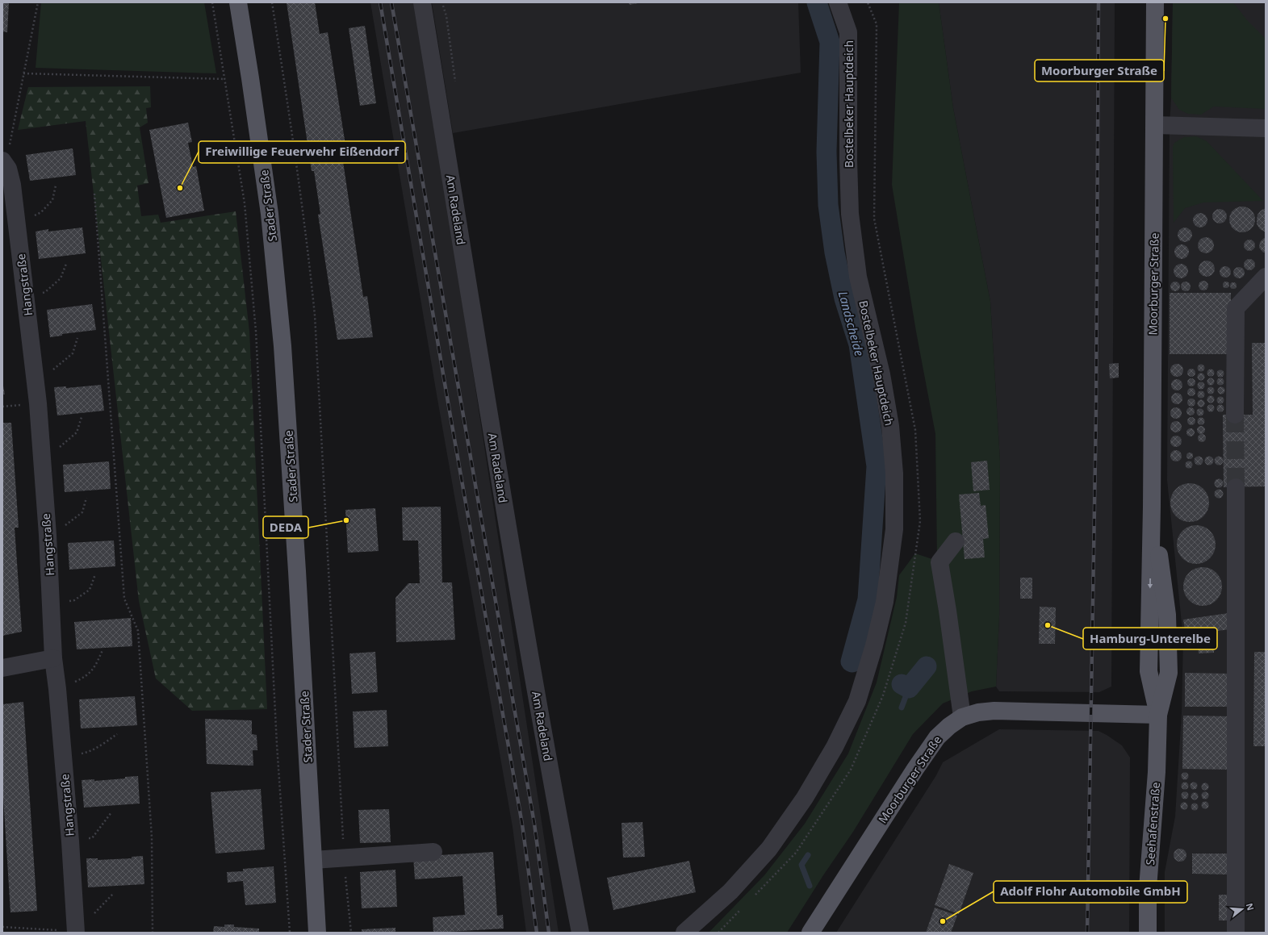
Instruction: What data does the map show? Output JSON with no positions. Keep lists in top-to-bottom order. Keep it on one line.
{"streets":{"main road":["Stader Straße","Moorburger Straße","Seehafenstraße"],"street":["Bostelbeker Hauptdeich","Am Radeland","Hangstraße"]},"crossings":[["Moorburger Straße","Seehafenstraße"]],"water":["Landscheide"],"places":["Moorburger Straße","Freiwillige Feuerwehr Eißendorf","DEDA","Hamburg-Unterelbe","Adolf Flohr Automobile GmbH"],"north":"right"}
